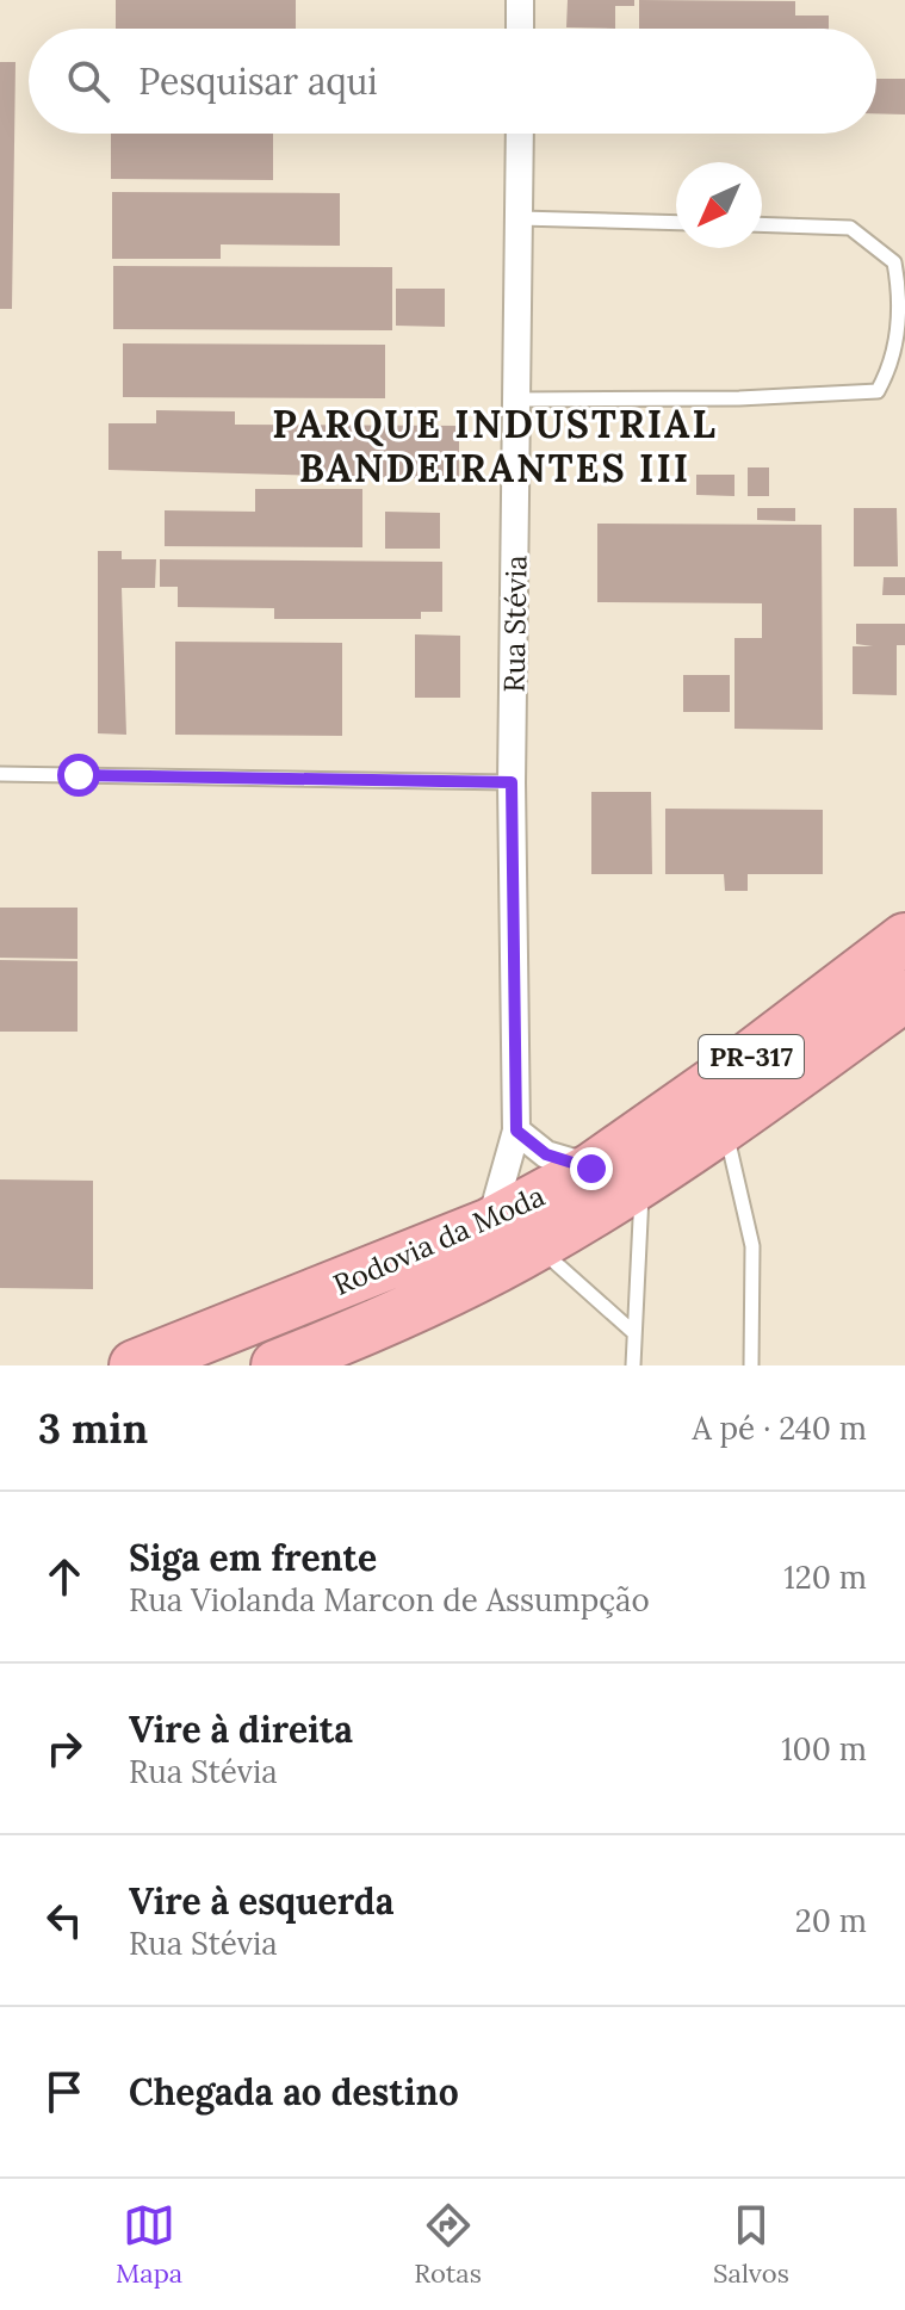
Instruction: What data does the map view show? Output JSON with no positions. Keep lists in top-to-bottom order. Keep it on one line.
{"streets":{"highway":["PR-317","Rodovia da Moda"],"street":["Rua Stévia"]},"crossings":[["Rua Stévia","Rodovia da Moda"]],"districts":["PARQUE INDUSTRIAL BANDEIRANTES III"],"north":"bottom left","page":{"search":"Pesquisar aqui","heading":["3 min","A pé · 240 m"],"list":[["Siga em frente","Rua Violanda Marcon de Assumpção","120 m"],["Vire à direita","Rua Stévia","100 m"],["Vire à esquerda","Rua Stévia","20 m"],"Chegada ao destino"],"nav":["Mapa","Rotas","Salvos"]}}
